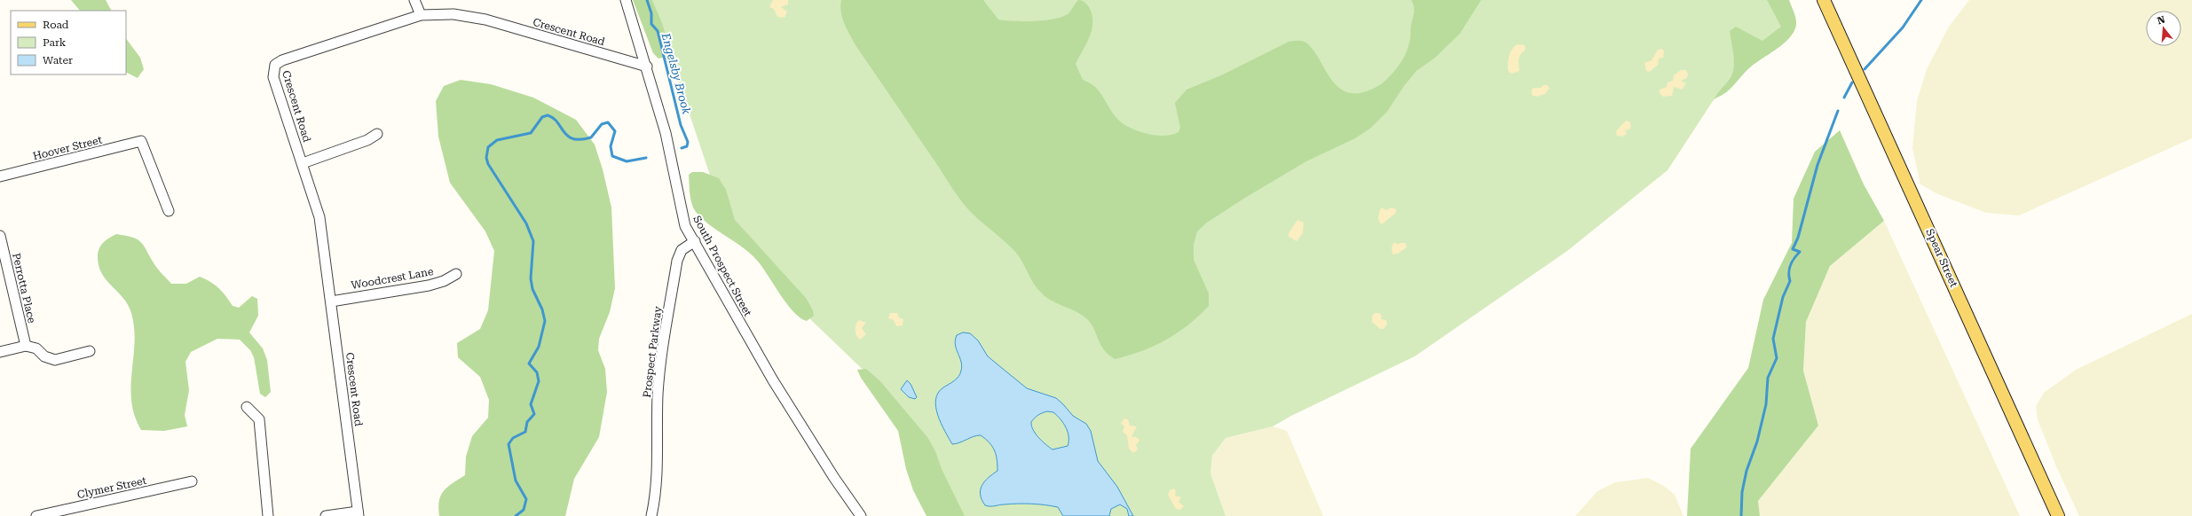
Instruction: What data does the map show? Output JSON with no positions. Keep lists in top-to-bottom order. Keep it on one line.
{"streets":{"main road":["Spear Street"],"street":["Crescent Road","Hoover Street","South Prospect Street","Woodcrest Lane","Perrotta Place","Prospect Parkway","Clymer Street"]},"crossings":[["Crescent Road","South Prospect Street"],["Crescent Road","Woodcrest Lane"],["South Prospect Street","Prospect Parkway"]],"water":["Engelsby Brook"],"legend":["Road","Park","Water"],"north":"top"}
